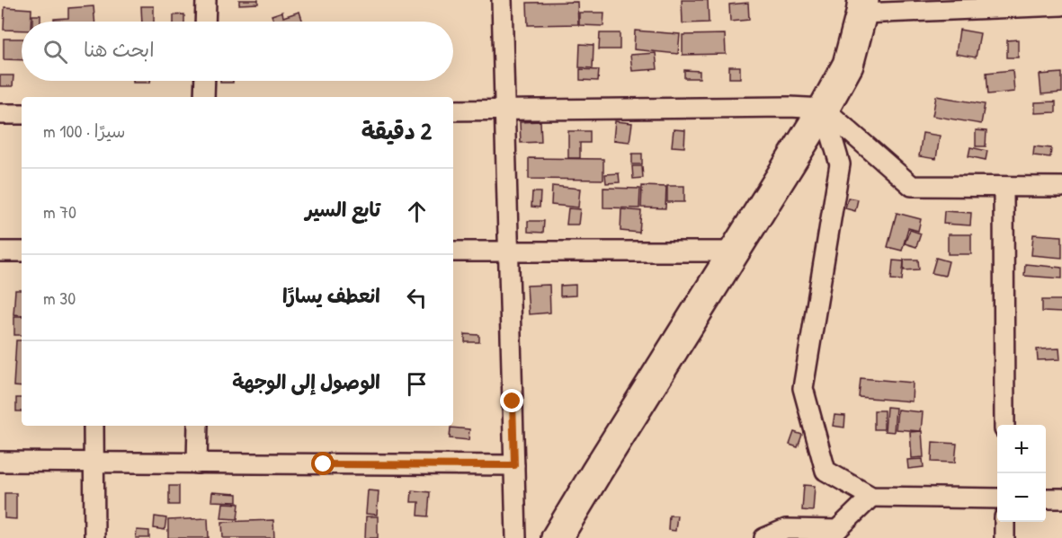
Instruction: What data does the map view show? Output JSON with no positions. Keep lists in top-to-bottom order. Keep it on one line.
{"page":{"search":"ابحث هنا","heading":["2 دقيقة","سيرًا · 100 m"],"list":[["تابع السير","70 m"],["انعطف يسارًا","30 m"],"الوصول إلى الوجهة"],"map_buttons":["+","−"]}}
